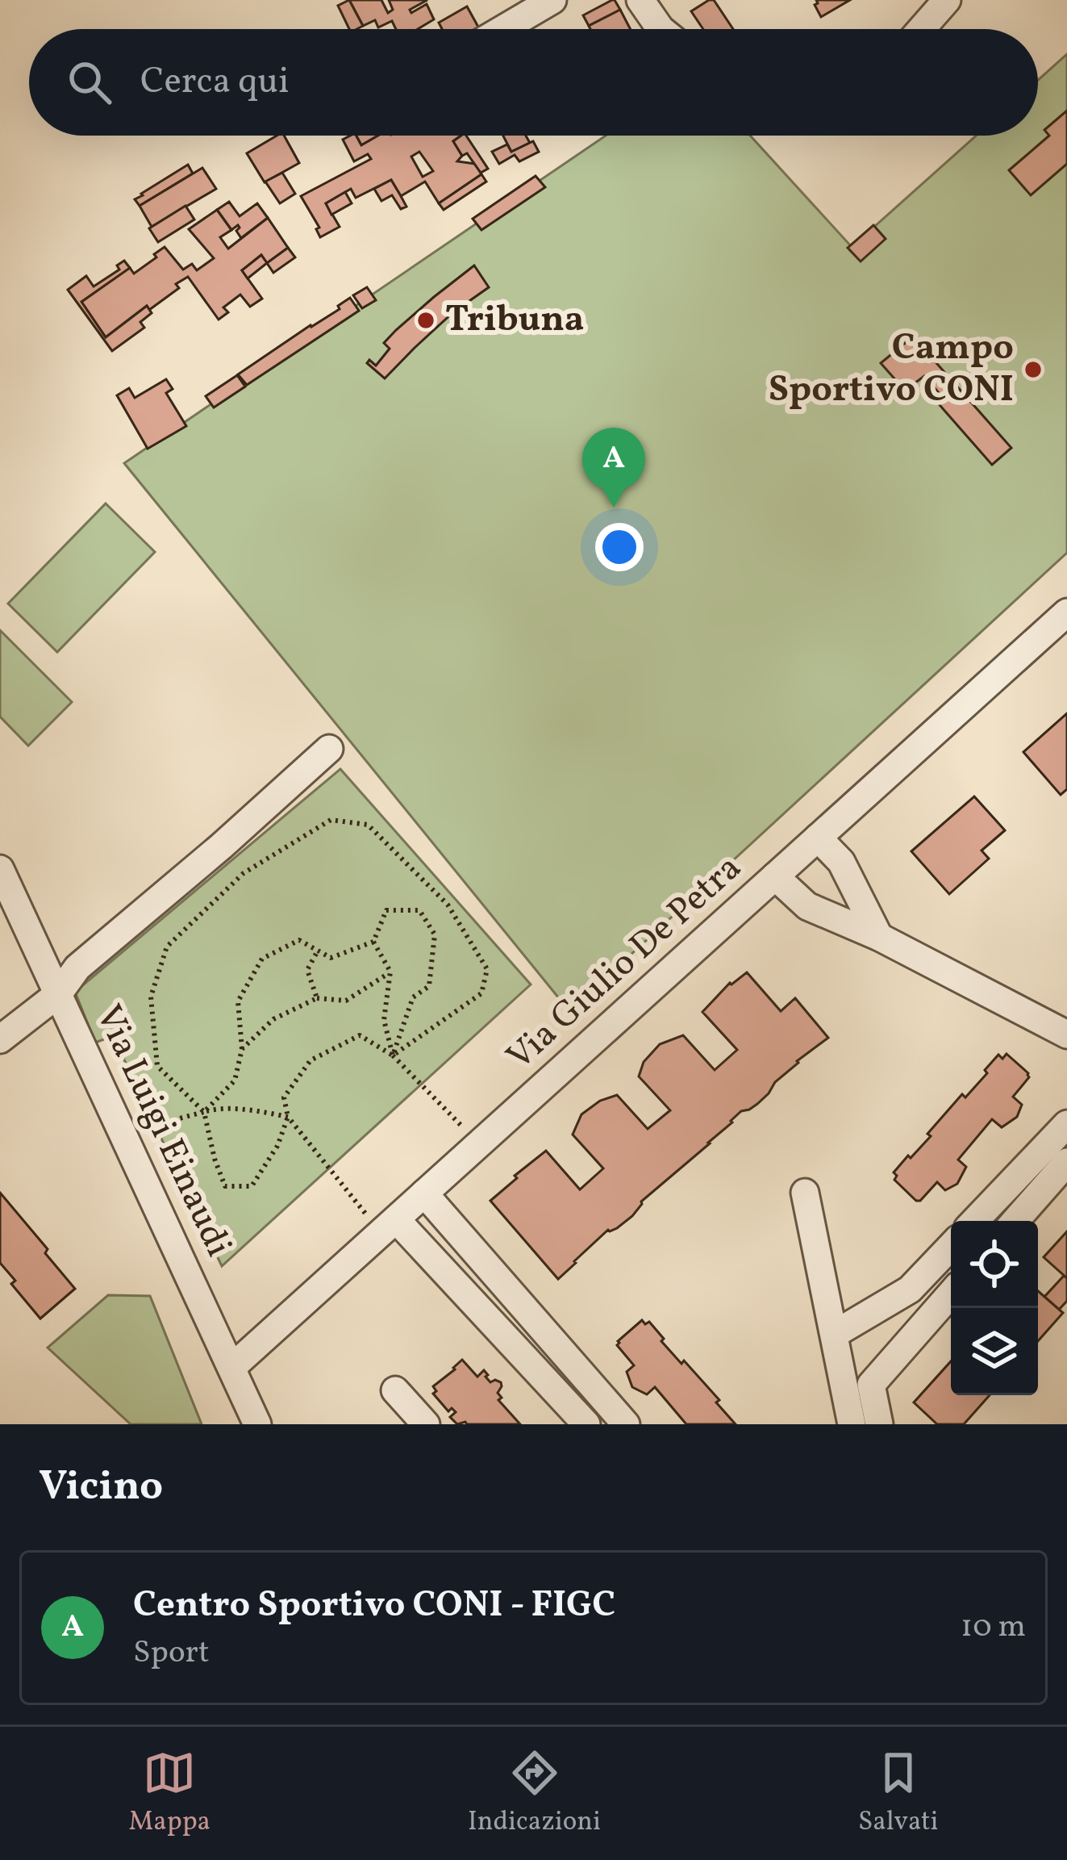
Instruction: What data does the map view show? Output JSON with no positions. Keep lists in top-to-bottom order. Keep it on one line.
{"streets":{"street":["Via Giulio De Petra","Via Luigi Einaudi"]},"crossings":[["Via Giulio De Petra","Via Luigi Einaudi"]],"places":["Tribuna","Campo Sportivo CONI"],"page":{"search":"Cerca qui","pins":"A","heading":"Vicino","list":[{"mark":"A","name":"Centro Sportivo CONI - FIGC","note":"Sport","value":"10 m"}],"nav":["Mappa","Indicazioni","Salvati"]}}
